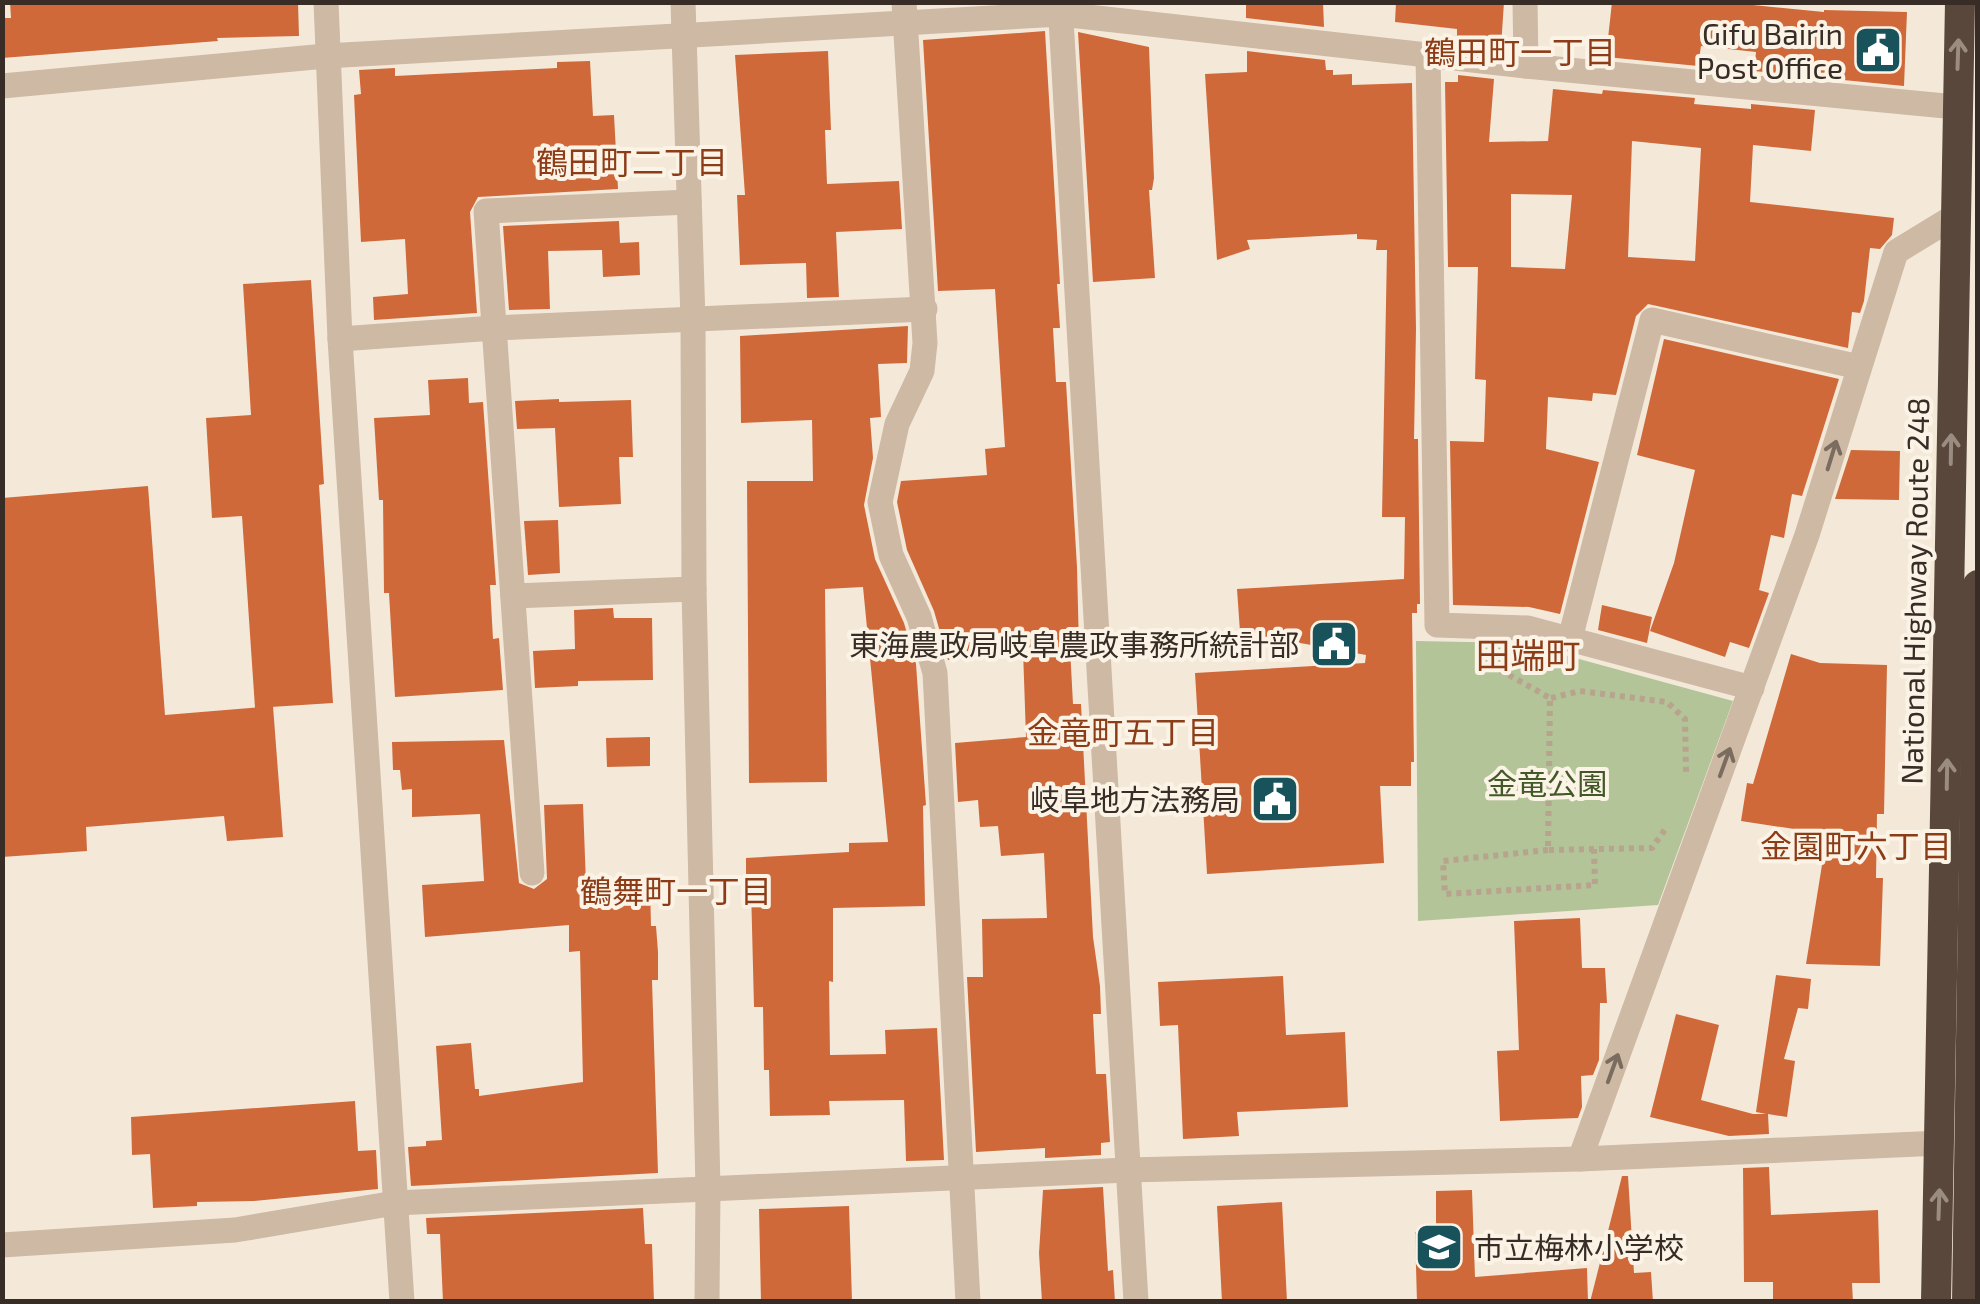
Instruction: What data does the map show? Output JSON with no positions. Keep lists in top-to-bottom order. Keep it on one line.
{"streets":{"highway":["National Highway Route 248"]},"districts":["鶴田町一丁目","鶴田町二丁目","田端町","金竜町五丁目","金園町六丁目","鶴舞町一丁目"],"parks":["金竜公園"],"places":{"public building":["Gifu Bairin Post Office","東海農政局岐阜農政事務所統計部","岐阜地方法務局"],"school or university":["市立梅林小学校"]}}
